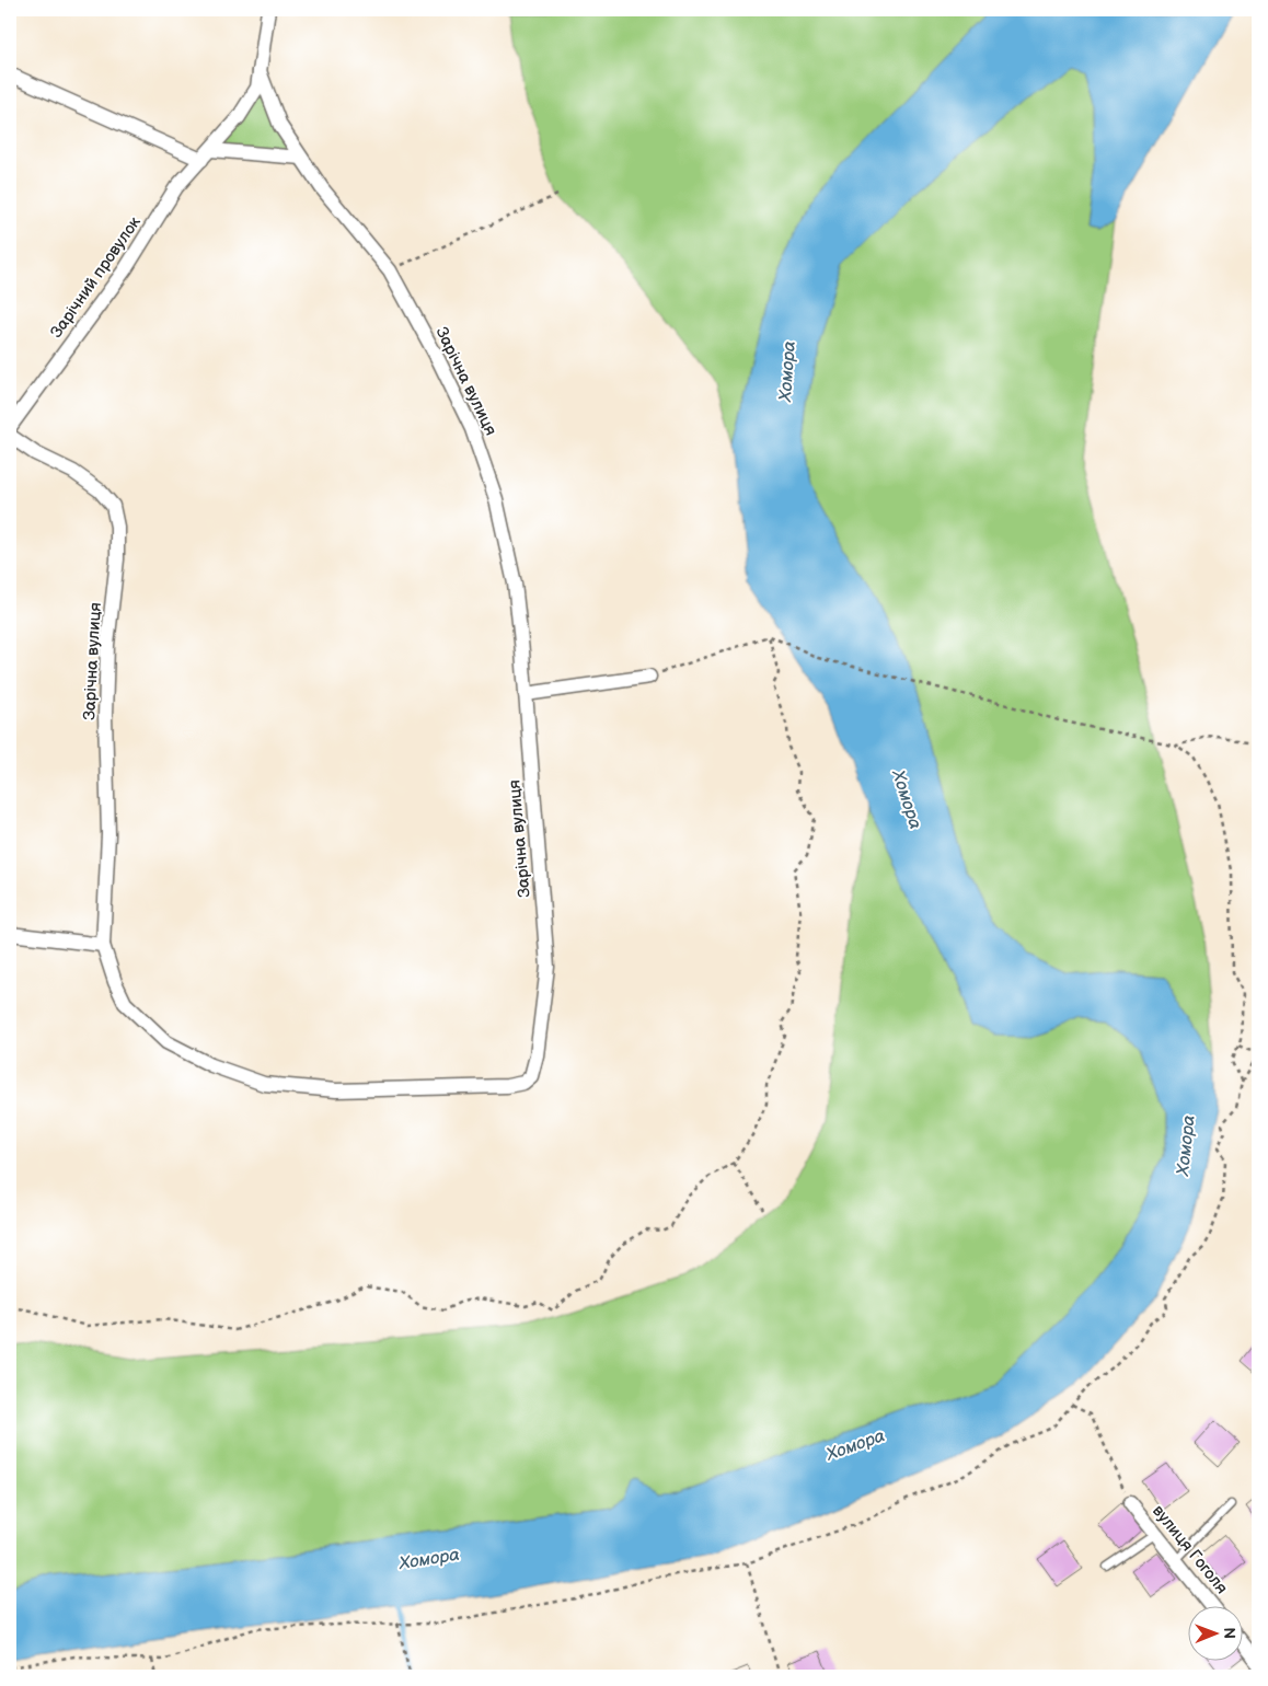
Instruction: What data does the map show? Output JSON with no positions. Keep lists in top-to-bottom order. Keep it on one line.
{"streets":{"street":["Зарічний провулок","Зарічна вулиця","вулиця Гоголя"]},"crossings":[["Зарічний провулок","Зарічна вулиця"]],"water":["Хомора"],"north":"right"}
